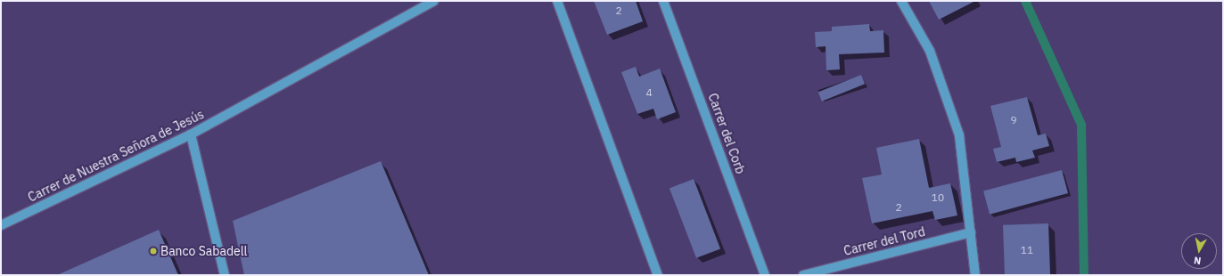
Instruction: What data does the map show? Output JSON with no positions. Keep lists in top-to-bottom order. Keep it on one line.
{"streets":{"street":["Carrer del Corb","Carrer de Nuestra Señora de Jesús","Carrer del Tord"]},"places":["Banco Sabadell"],"house_numbers":["2","4","9","10","2","11"],"north":"bottom"}
